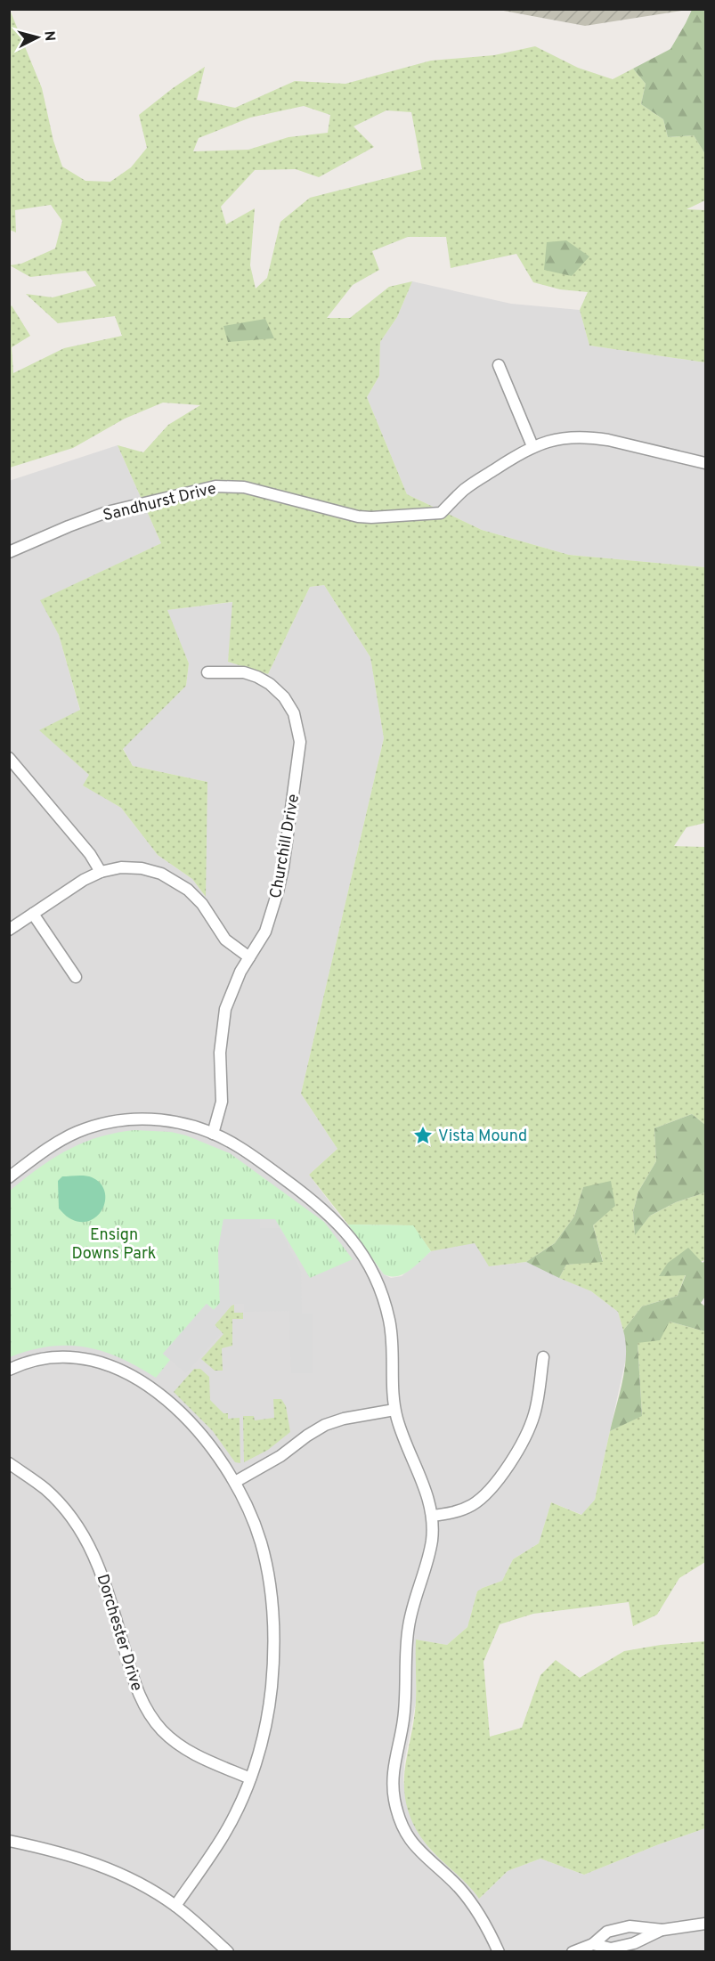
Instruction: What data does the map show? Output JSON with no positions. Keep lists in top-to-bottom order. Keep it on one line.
{"streets":{"street":["Sandhurst Drive","Churchill Drive","Dorchester Drive"]},"parks":["Ensign Downs Park"],"places":{"place":["Vista Mound"]},"north":"right"}
